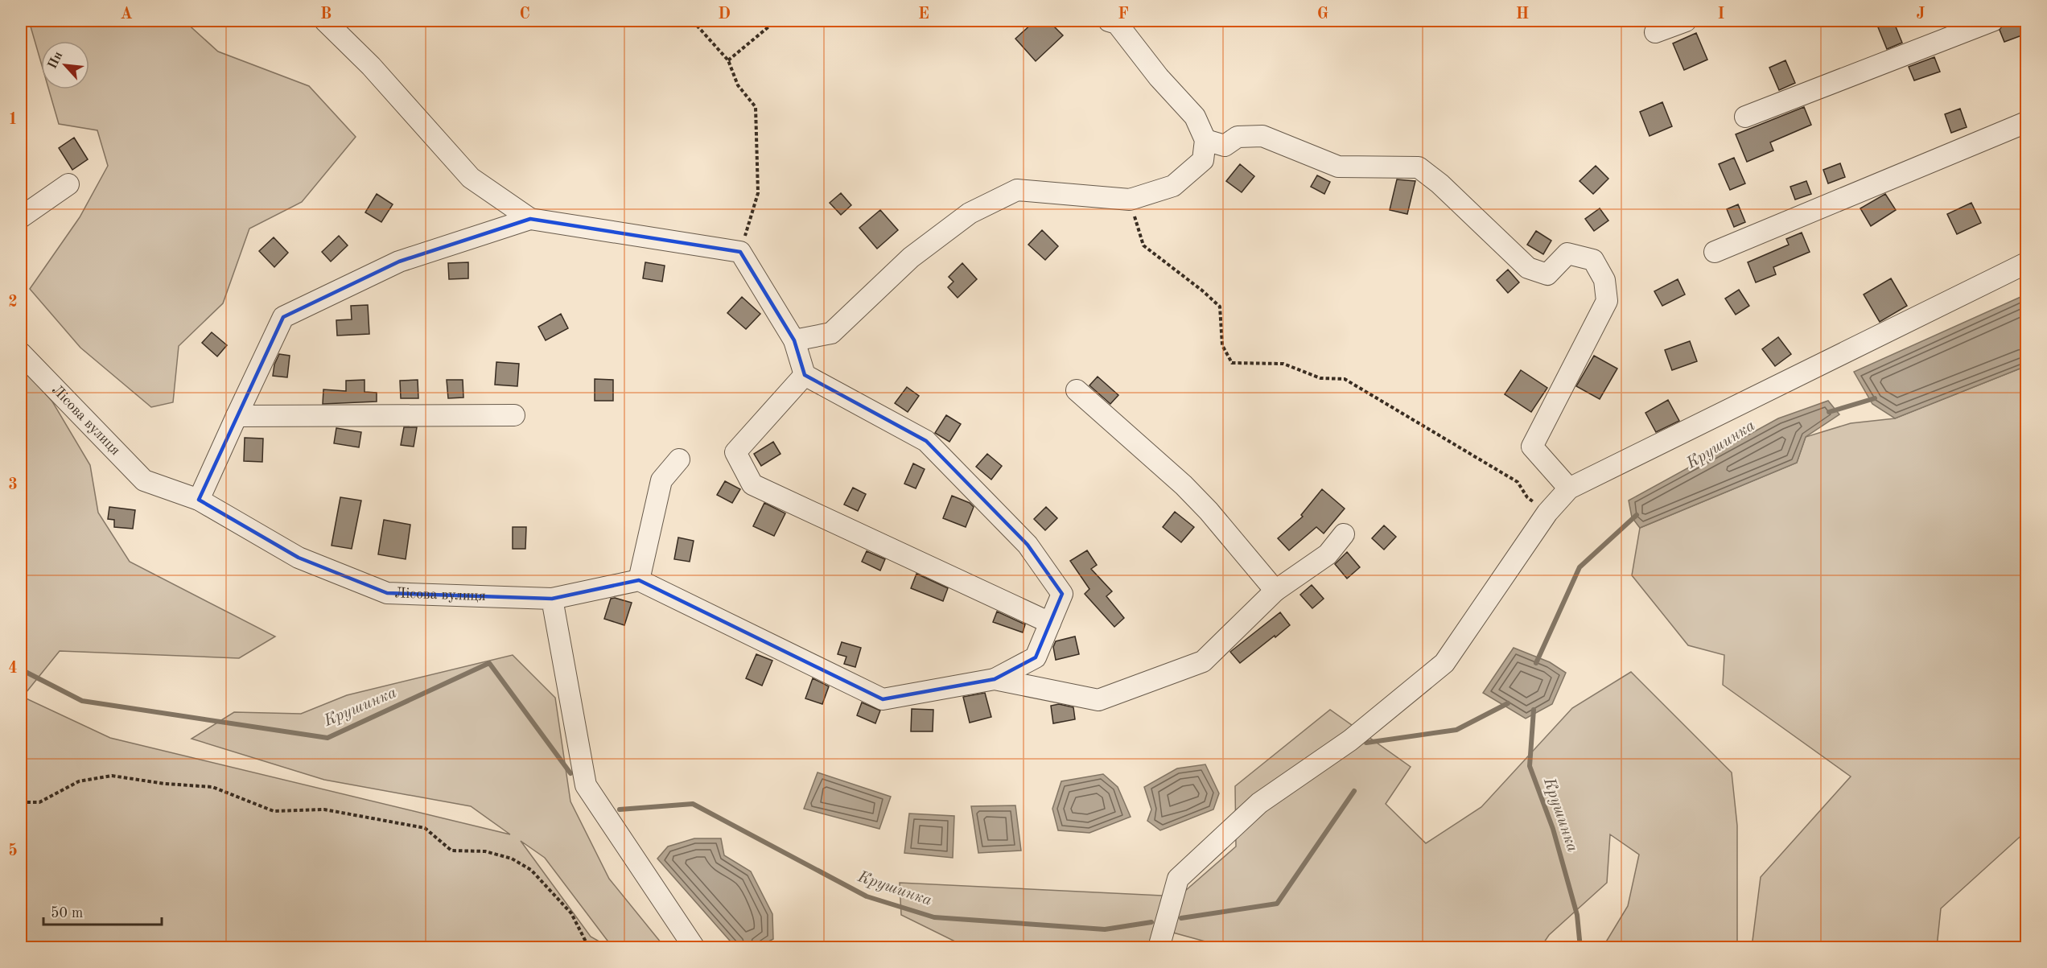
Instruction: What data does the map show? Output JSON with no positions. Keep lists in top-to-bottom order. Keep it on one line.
{"streets":{"street":["Лісова вулиця"]},"water":["Крушинка"],"scale_bar":"50 m","north":"top left","grid":{"columns":["A","B","C","D","E","F","G","H","I","J"],"rows":["1","2","3","4","5"]}}
